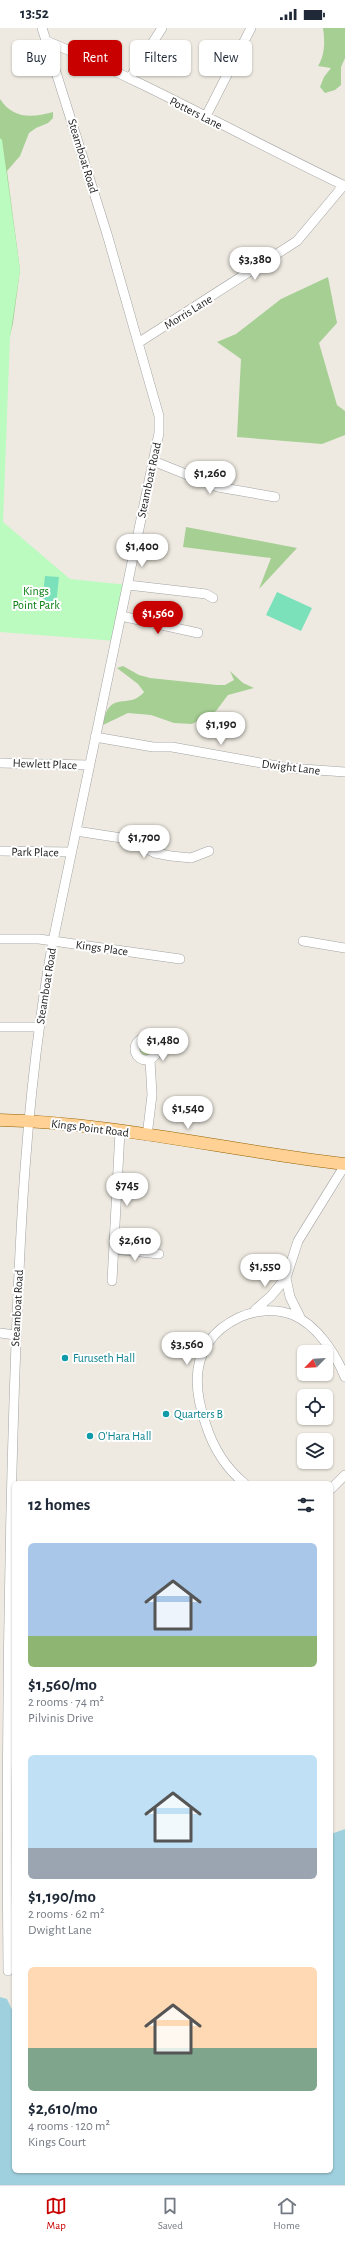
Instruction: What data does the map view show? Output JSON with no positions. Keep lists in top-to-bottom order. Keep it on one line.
{"streets":{"main road":["Kings Point Road"],"street":["Potters Lane","Steamboat Road","Morris Lane","Hewlett Place","Dwight Lane","Park Place","Kings Place"]},"crossings":[["Potters Lane","Morris Lane"],["Steamboat Road","Morris Lane"],["Steamboat Road","Hewlett Place"],["Steamboat Road","Dwight Lane"],["Steamboat Road","Park Place"],["Steamboat Road","Kings Place"],["Steamboat Road","Kings Point Road"]],"parks":["Kings Point Park"],"places":["Furuseth Hall","Quarters B","O'Hara Hall"],"north":"bottom left","page":{"status":"13:52","chip":["Buy","Rent","Filters","New"],"price":["$3,380","$1,260","$1,400","$1,560","$1,190","$1,700","$1,480","$1,540","$745","$2,610","$1,550","$3,560"],"heading":"12 homes","list":[{"name":"$1,560/mo","note":"2 rooms · 74 m² · Pilvinis Drive"},{"name":"$1,190/mo","note":"2 rooms · 62 m² · Dwight Lane"},{"name":"$2,610/mo","note":"4 rooms · 120 m² · Kings Court"}],"tabs":["Map","Saved","Home"]}}
